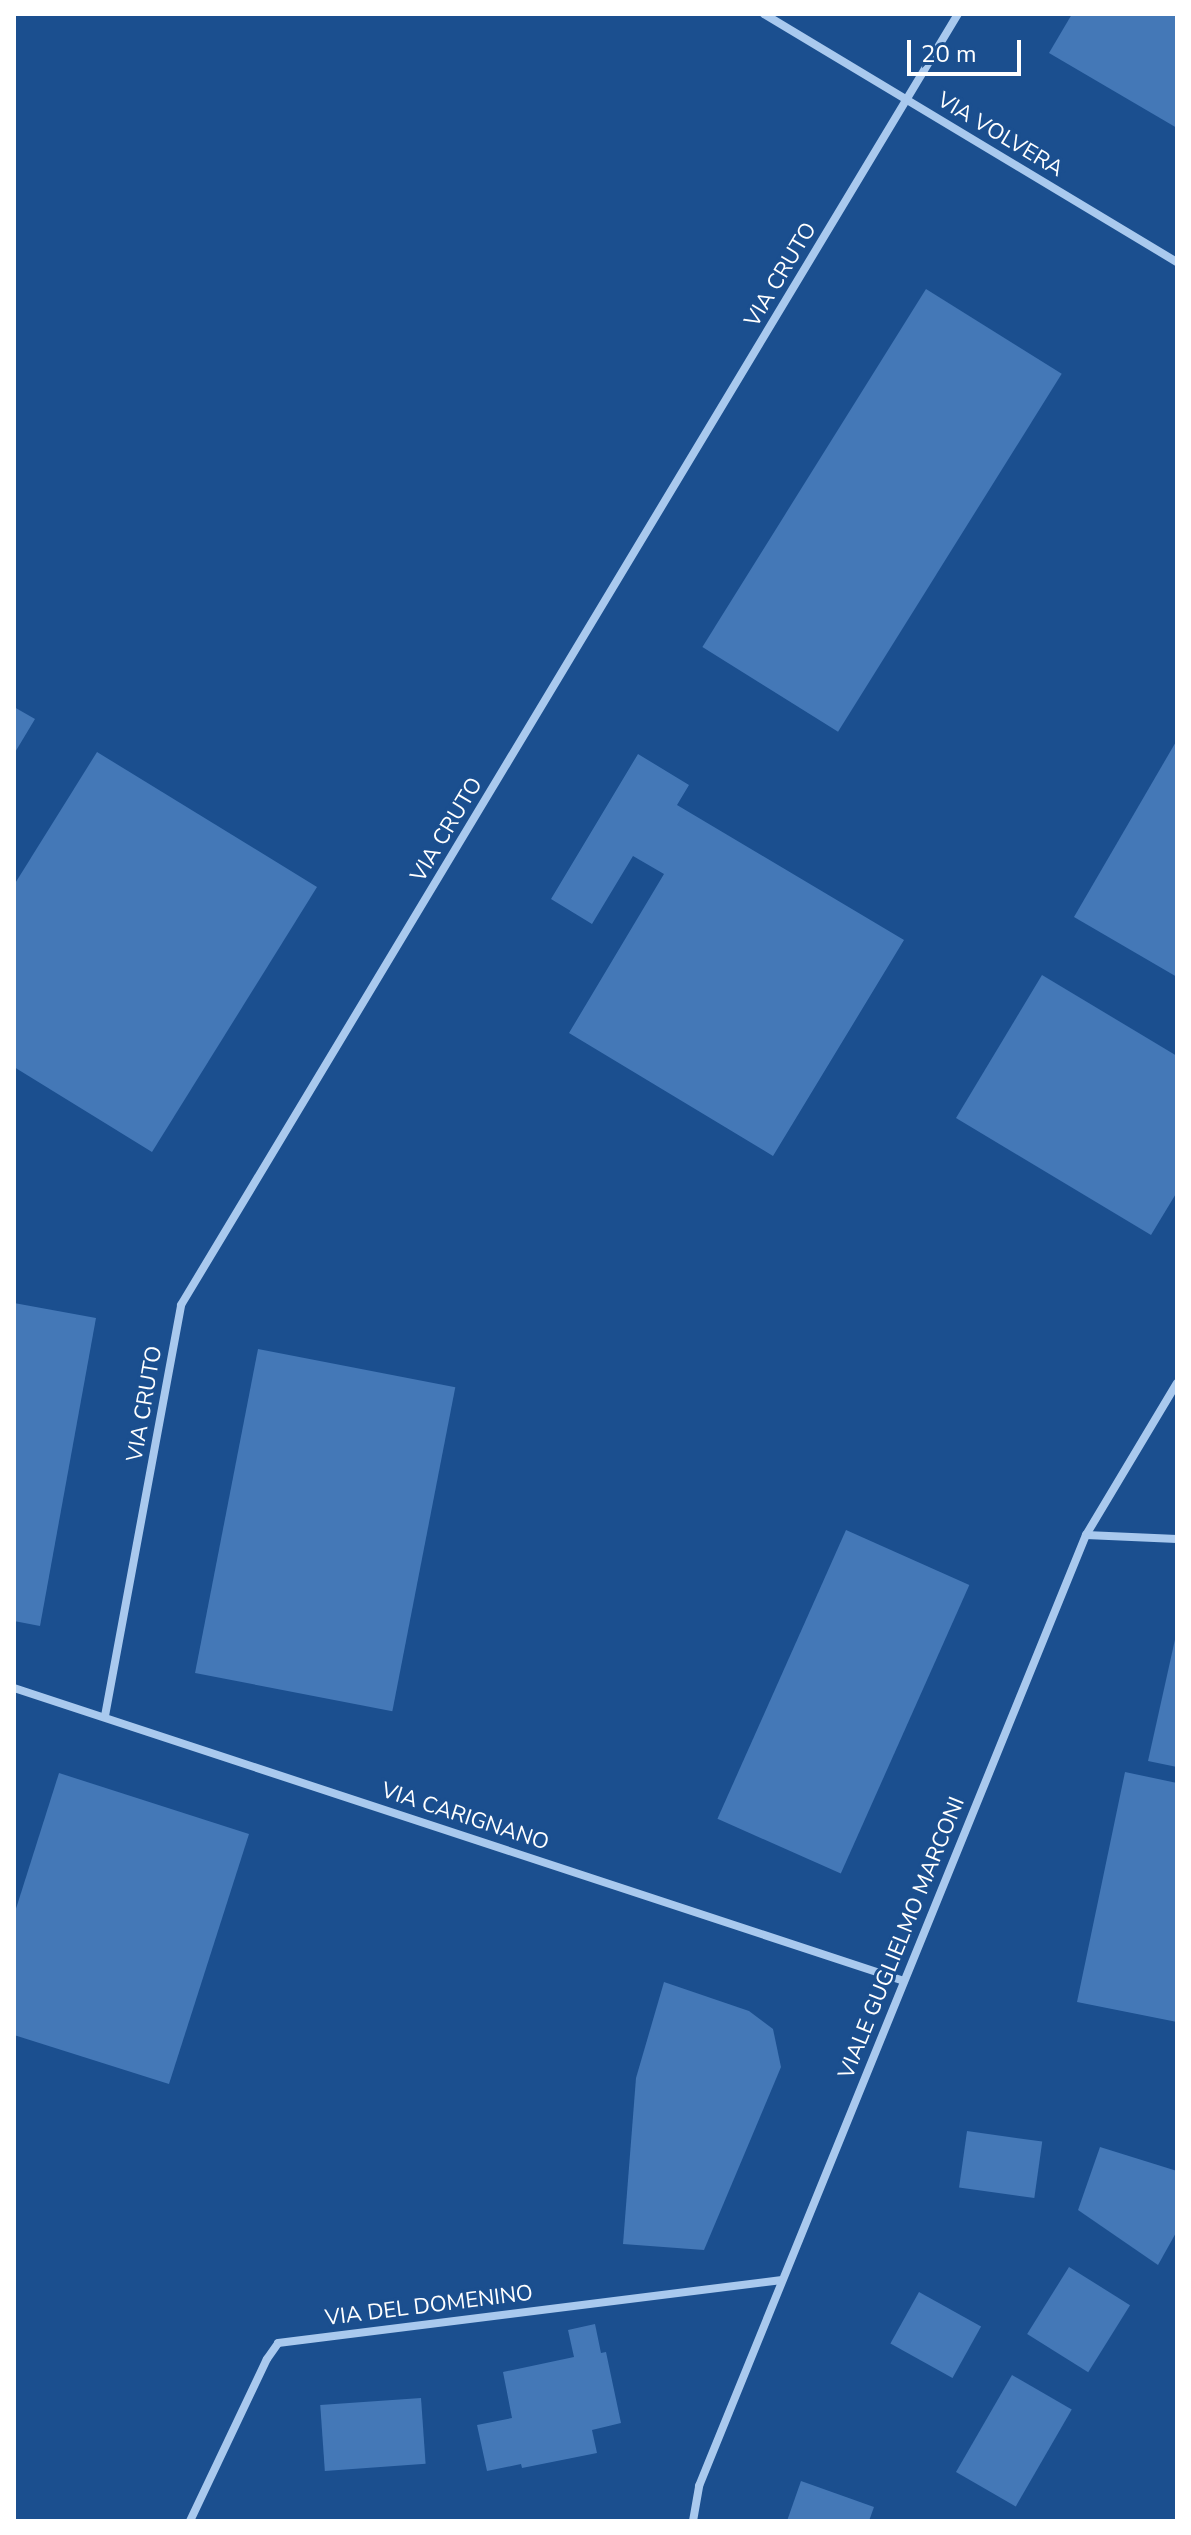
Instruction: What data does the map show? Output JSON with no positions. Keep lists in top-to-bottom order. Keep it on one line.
{"streets":{"street":["VIA VOLVERA","VIA CRUTO","VIA CARIGNANO","VIALE GUGLIELMO MARCONI","VIA DEL DOMENINO"]},"crossings":[["VIA VOLVERA","VIA CRUTO"],["VIA CRUTO","VIA CARIGNANO"],["VIA CARIGNANO","VIALE GUGLIELMO MARCONI"],["VIALE GUGLIELMO MARCONI","VIA DEL DOMENINO"]],"scale_bar":"20 m"}
